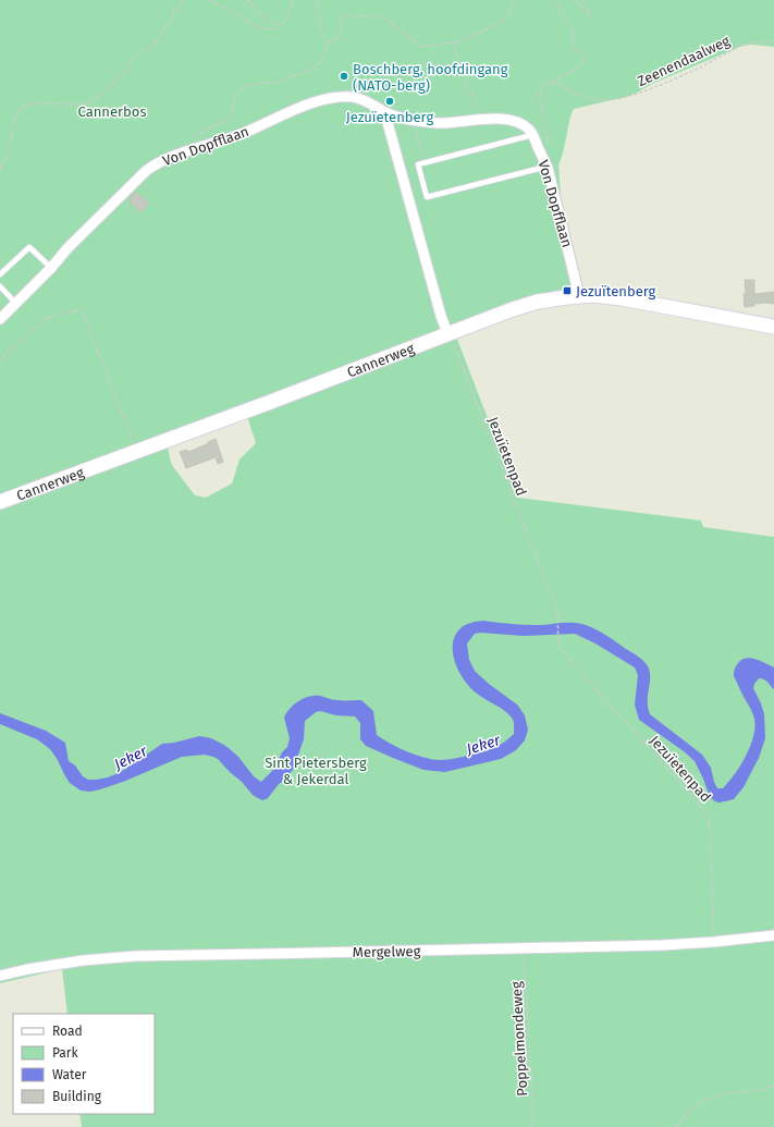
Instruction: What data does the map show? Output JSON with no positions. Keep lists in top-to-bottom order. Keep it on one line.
{"streets":{"main road":["Cannerweg"],"street":["Von Dopfflaan","Mergelweg"],"path":["Zeenendaalweg","Jezuïetenpad","Poppelmondeweg"]},"crossings":[["Von Dopfflaan","Cannerweg"],["Cannerweg","Jezuïetenpad"],["Jezuïetenpad","Mergelweg"],["Mergelweg","Poppelmondeweg"]],"water":["Jeker"],"parks":["Cannerbos","Sint Pietersberg & Jekerdal"],"places":{"other":["Boschberg, hoofdingang (NATO-berg)","Jezuïetenberg"],"transit":["Jezuïtenberg"]},"legend":["Road","Park","Water","Building"]}
